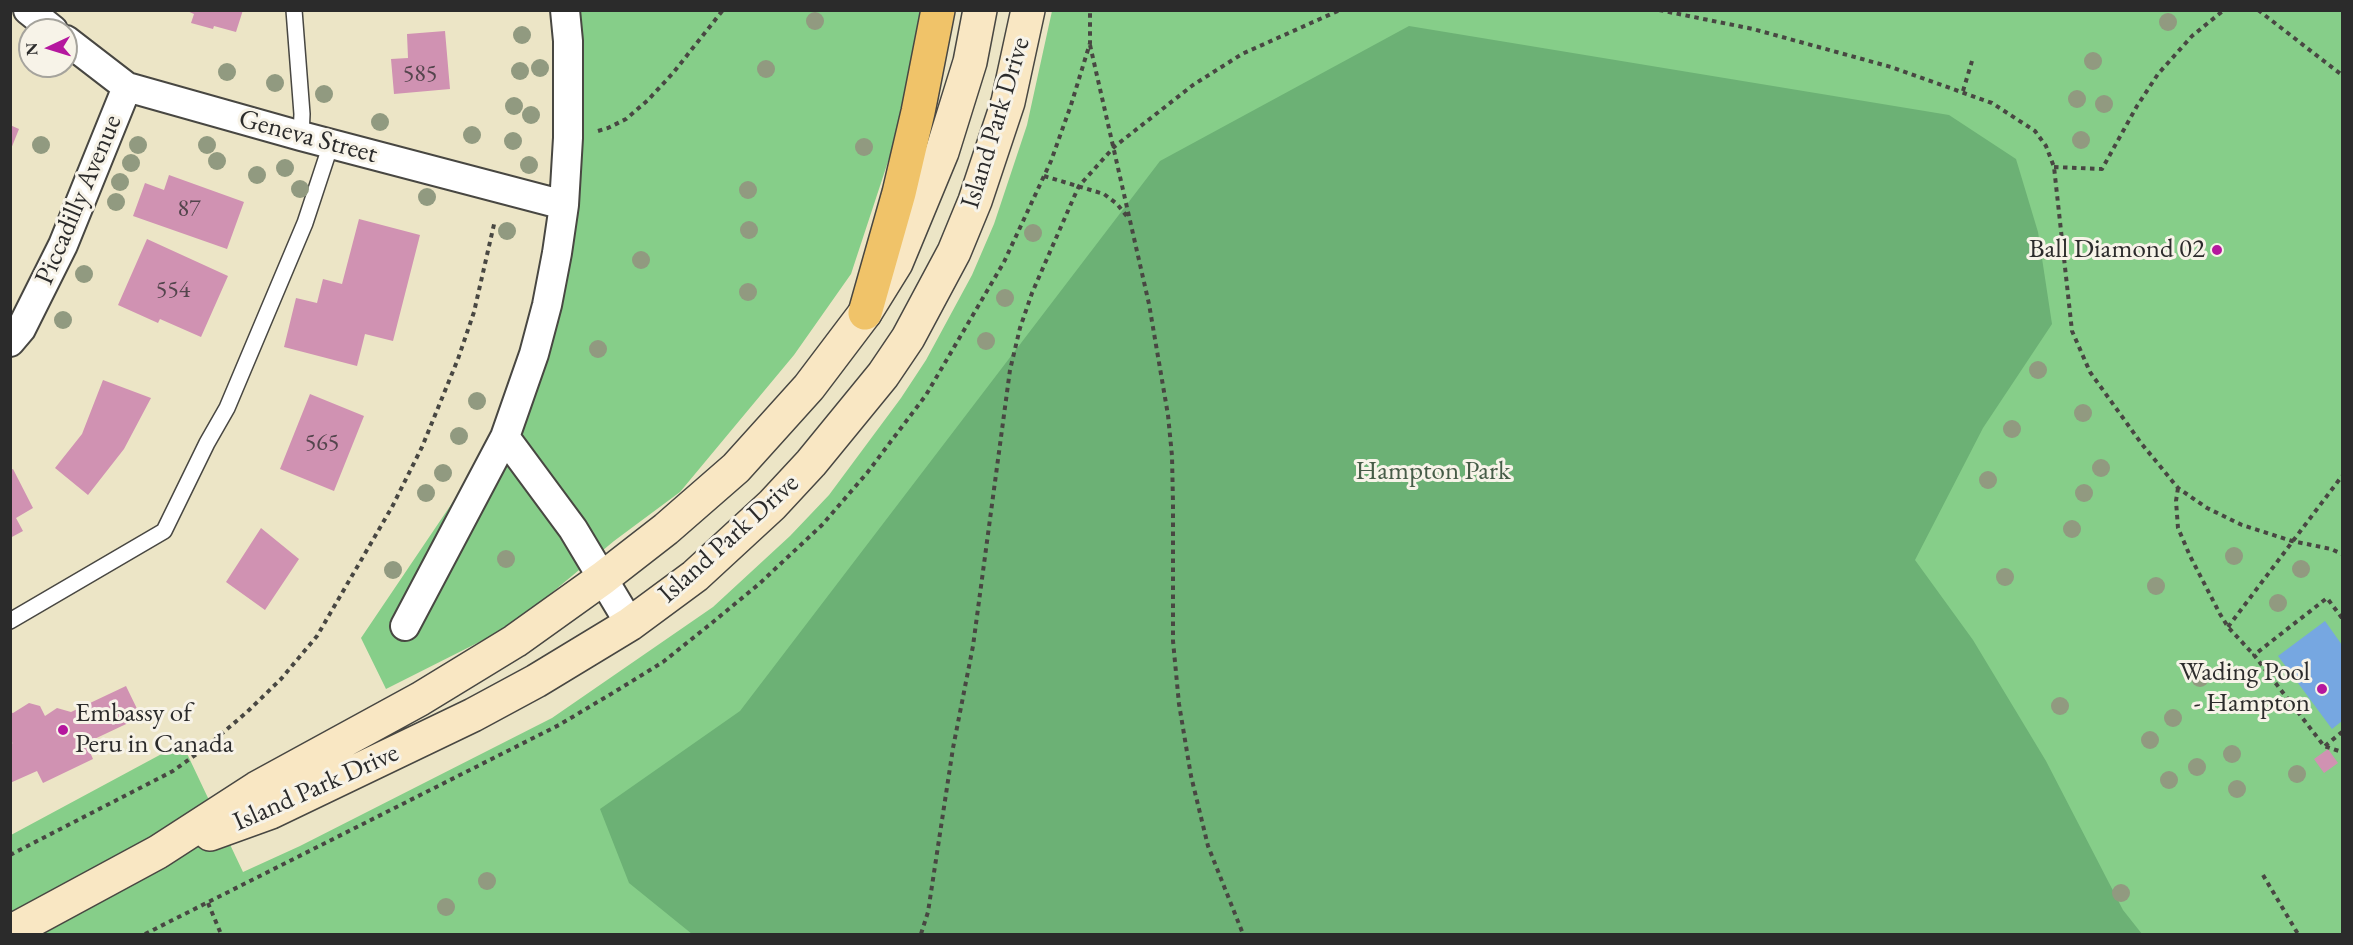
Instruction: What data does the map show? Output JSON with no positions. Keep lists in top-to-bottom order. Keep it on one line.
{"streets":{"main road":["Island Park Drive"],"street":["Geneva Street","Piccadilly Avenue"]},"crossings":[["Geneva Street","Piccadilly Avenue"]],"parks":["Hampton Park"],"places":["Ball Diamond 02","Wading Pool - Hampton","Embassy of Peru in Canada"],"house_numbers":["585","87","554","565"],"north":"left"}
